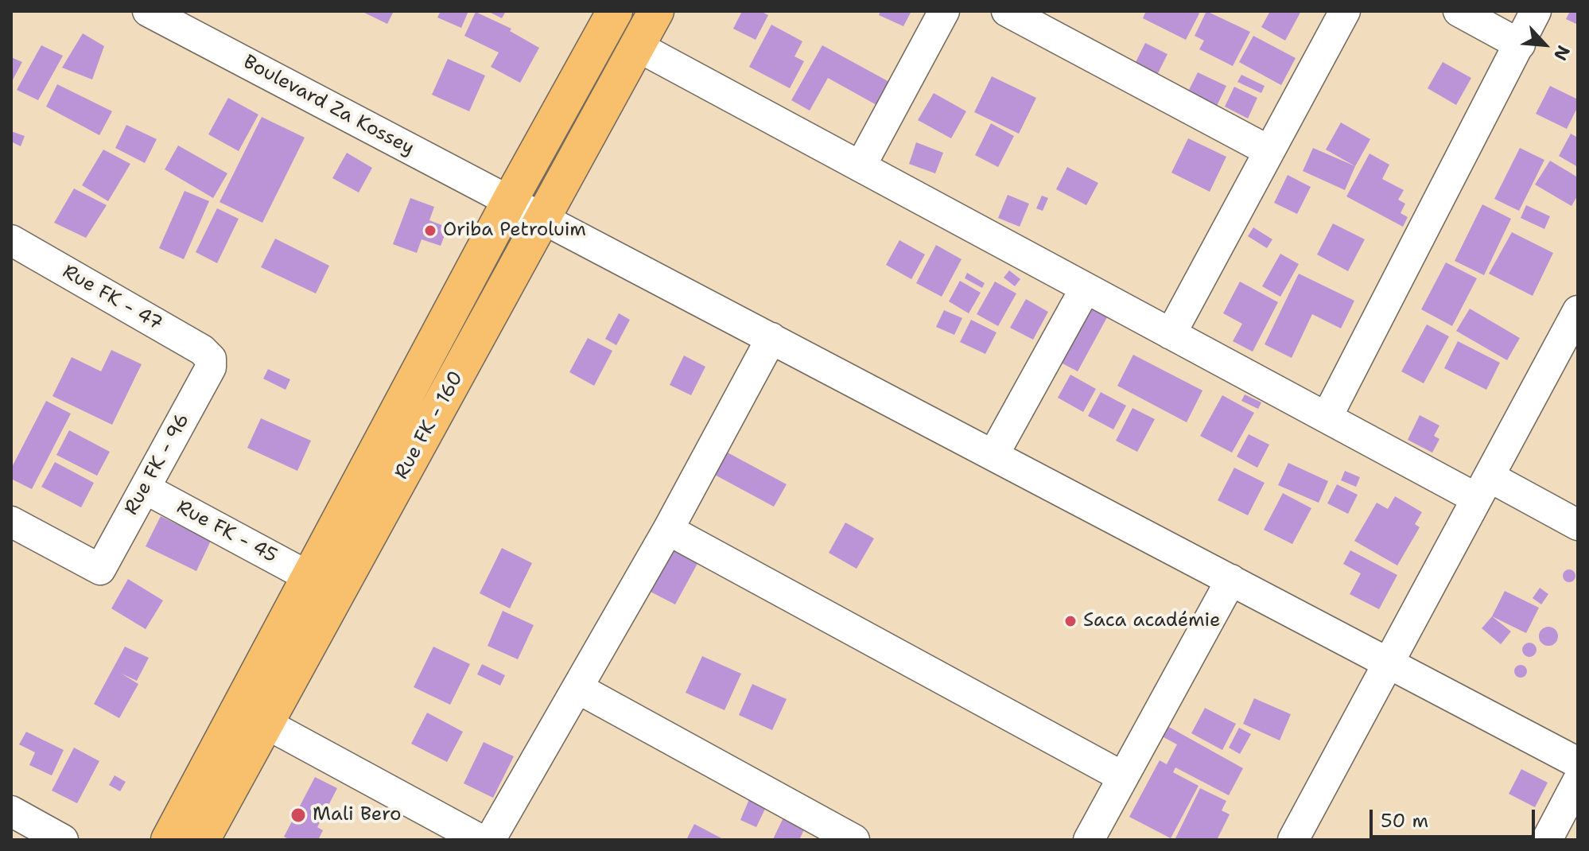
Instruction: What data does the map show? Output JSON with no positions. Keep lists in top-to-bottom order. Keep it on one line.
{"streets":{"main road":["Rue FK - 160"],"street":["Boulevard Za Kossey","Rue FK - 47","Rue FK - 96","Rue FK - 45"]},"crossings":[["Boulevard Za Kossey","Rue FK - 160"],["Rue FK - 47","Rue FK - 96"],["Rue FK - 160","Rue FK - 45"],["Rue FK - 96","Rue FK - 45"]],"places":["Oriba Petroluim","Saca académie","Mali Bero"],"scale_bar":"50 m","north":"bottom right"}
